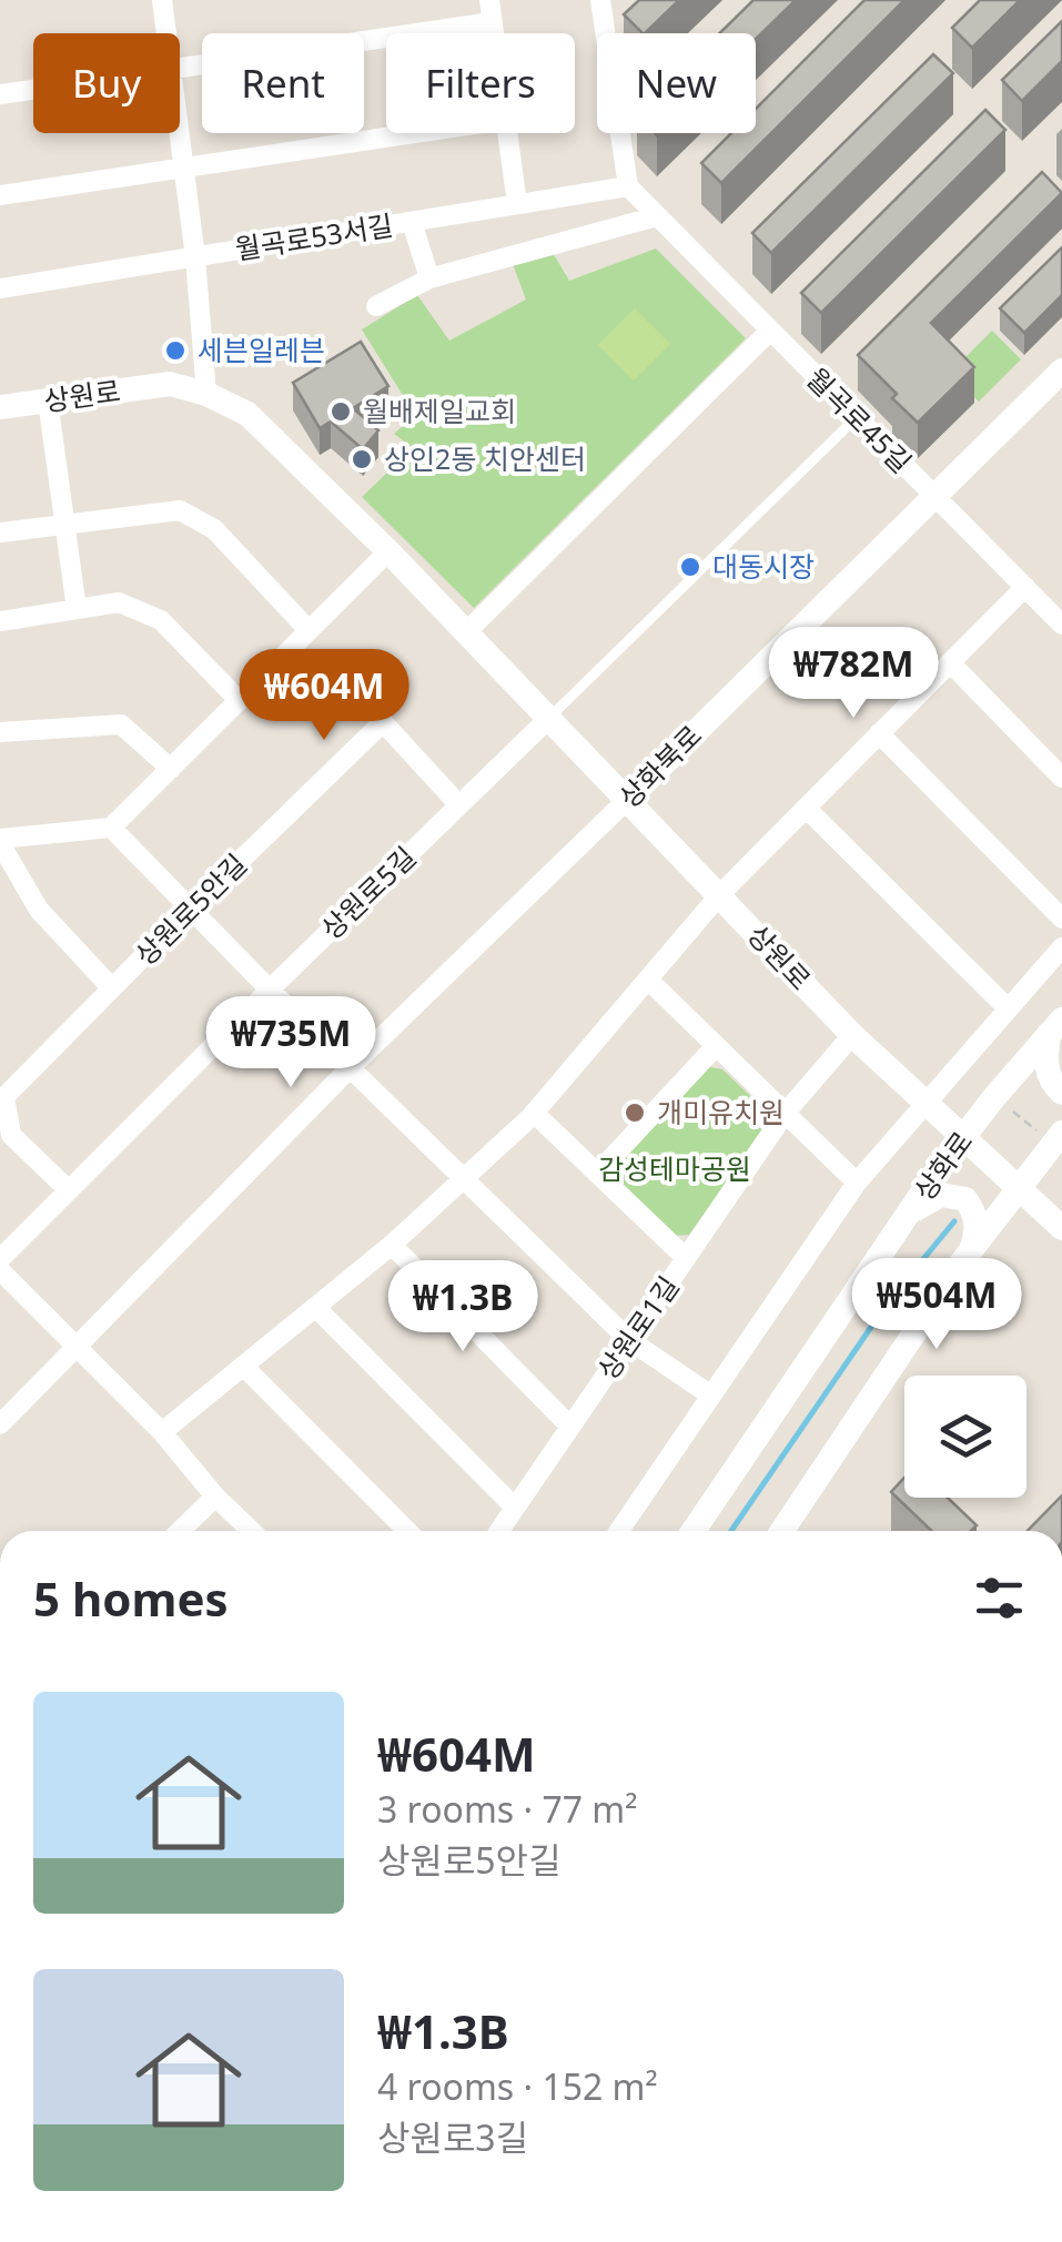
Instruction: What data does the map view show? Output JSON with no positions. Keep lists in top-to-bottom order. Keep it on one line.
{"streets":{"street":["월곡로53서길","상원로","월곡로45길","상화북로","상원로5길","상원로5안길","상화로","상원로1길"]},"crossings":[["월곡로53서길","월곡로45길"],["상원로","상화북로"],["상원로","상원로5길"],["상원로","상화로"],["상원로","상원로1길"],["월곡로45길","상화북로"],["상원로5길","상원로5안길"]],"parks":["감성테마공원"],"places":["세븐일레븐","월배제일교회","상인2동 치안센터","대동시장","개미유치원"],"page":{"chip":["Buy","Rent","Filters","New"],"price":["₩782M","₩604M","₩735M","₩504M","₩1.3B"],"heading":"5 homes","list":[{"name":"₩604M","note":"3 rooms · 77 m² · 상원로5안길"},{"name":"₩1.3B","note":"4 rooms · 152 m² · 상원로3길"}]}}
